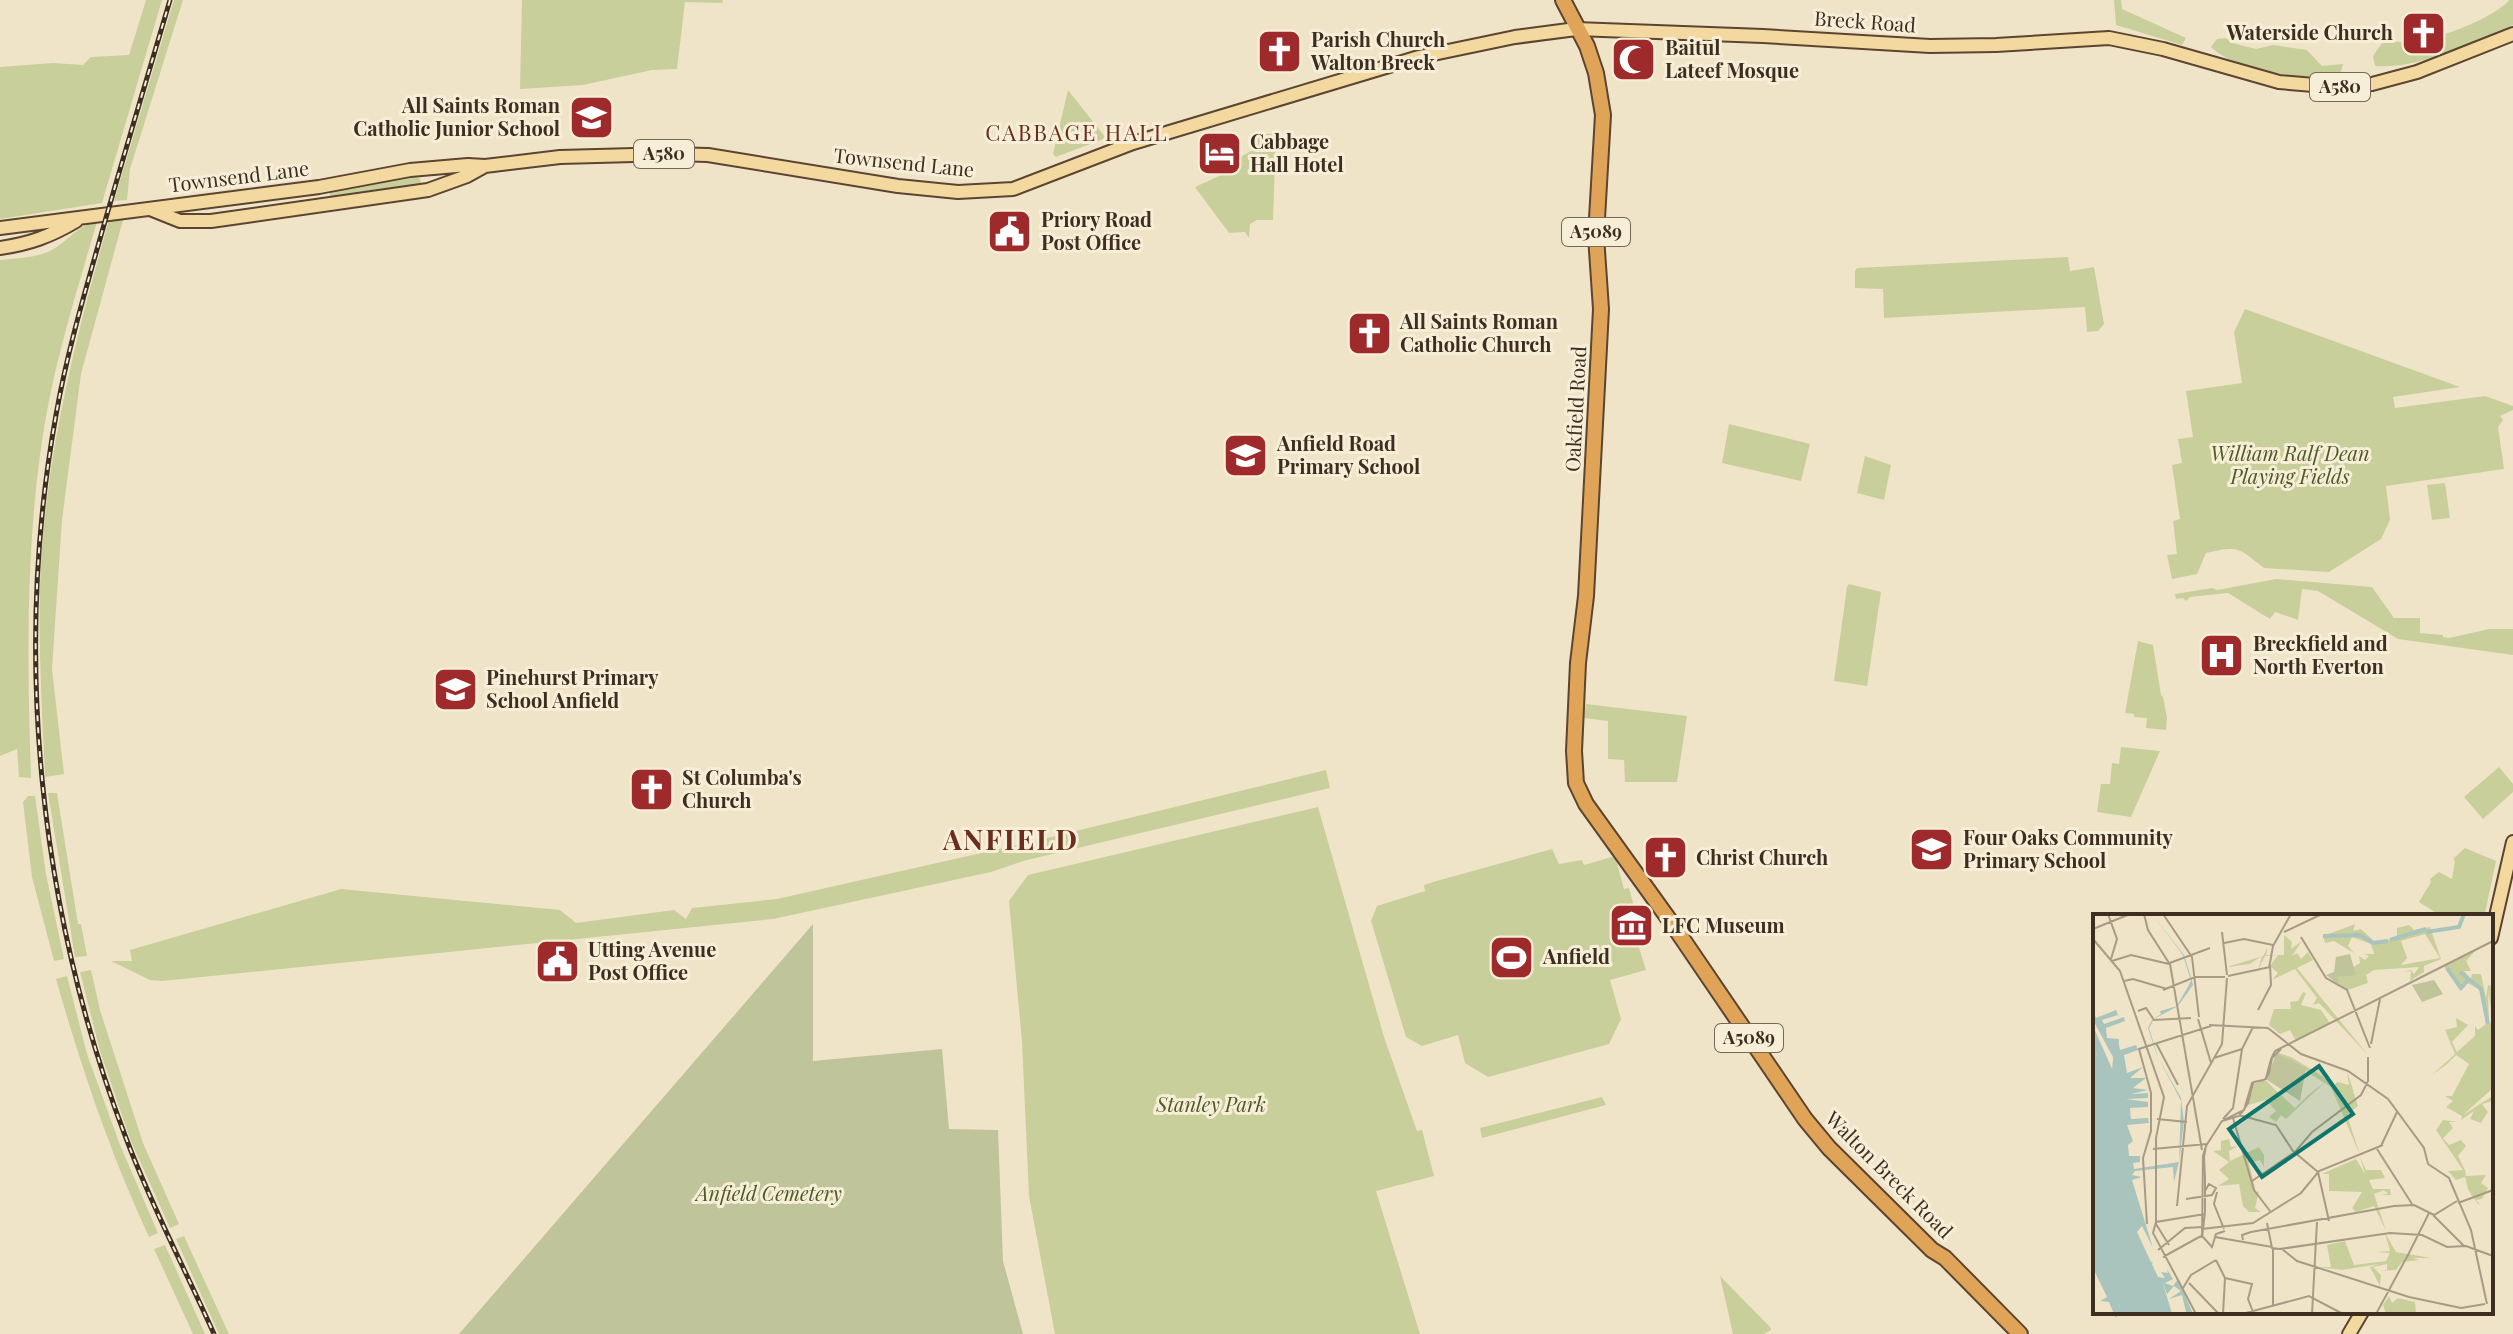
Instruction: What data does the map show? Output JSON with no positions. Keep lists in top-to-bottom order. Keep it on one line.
{"streets":{"highway":["A5089","Oakfield Road","Walton Breck Road"],"main road":["Breck Road","A580","Townsend Lane"]},"crossings":[["Breck Road","Townsend Lane"],["Breck Road","A5089"],["Breck Road","Oakfield Road"],["A580","Townsend Lane"],["A5089","Oakfield Road"],["Oakfield Road","Walton Breck Road"]],"districts":["CABBAGE HALL","ANFIELD"],"parks":["William Ralf Dean Playing Fields","Stanley Park","Anfield Cemetery"],"places":{"church":["Waterside Church","Parish Church Walton Breck","All Saints Roman Catholic Church","St Columba's Church","Christ Church"],"mosque":["Baitul Lateef Mosque"],"school or university":["All Saints Roman Catholic Junior School","Anfield Road Primary School","Pinehurst Primary School Anfield","Four Oaks Community Primary School"],"hotel":["Cabbage Hall Hotel"],"public building":["Priory Road Post Office","Utting Avenue Post Office"],"hospital":["Breckfield and North Everton"],"museum":["LFC Museum"],"sports":["Anfield"]}}
